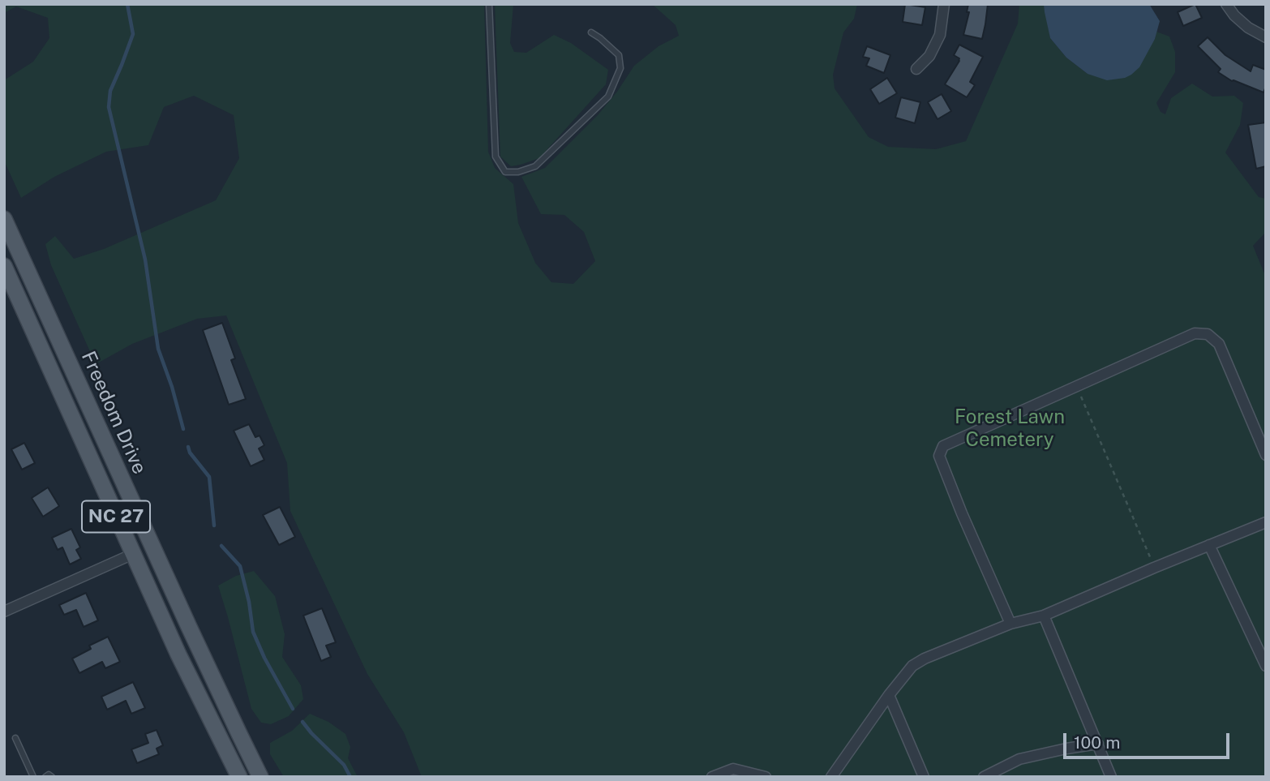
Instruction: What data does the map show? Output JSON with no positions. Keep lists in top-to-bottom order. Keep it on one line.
{"streets":{"main road":["Freedom Drive","NC 27"]},"parks":["Forest Lawn Cemetery"],"scale_bar":"100 m"}
